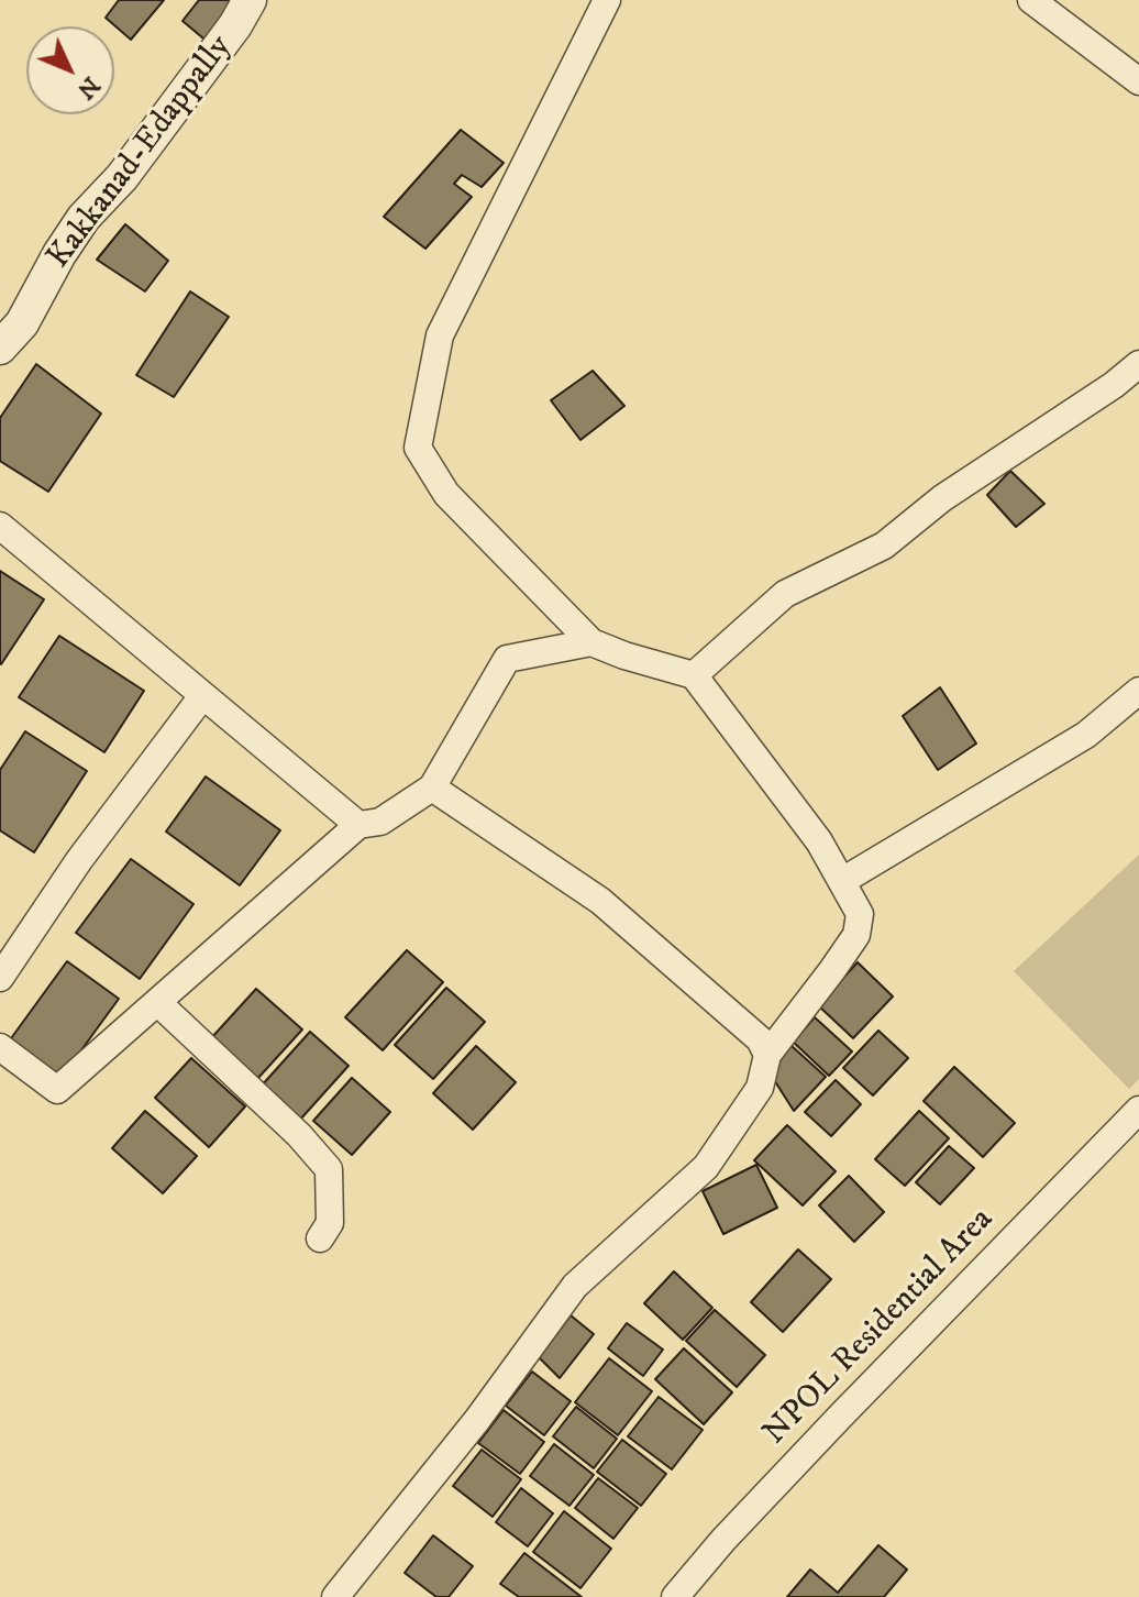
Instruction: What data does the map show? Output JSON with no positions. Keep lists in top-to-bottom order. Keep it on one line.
{"streets":{"street":["Kakkanad-Edappally","NPOL Residential Area"]},"north":"bottom right"}
